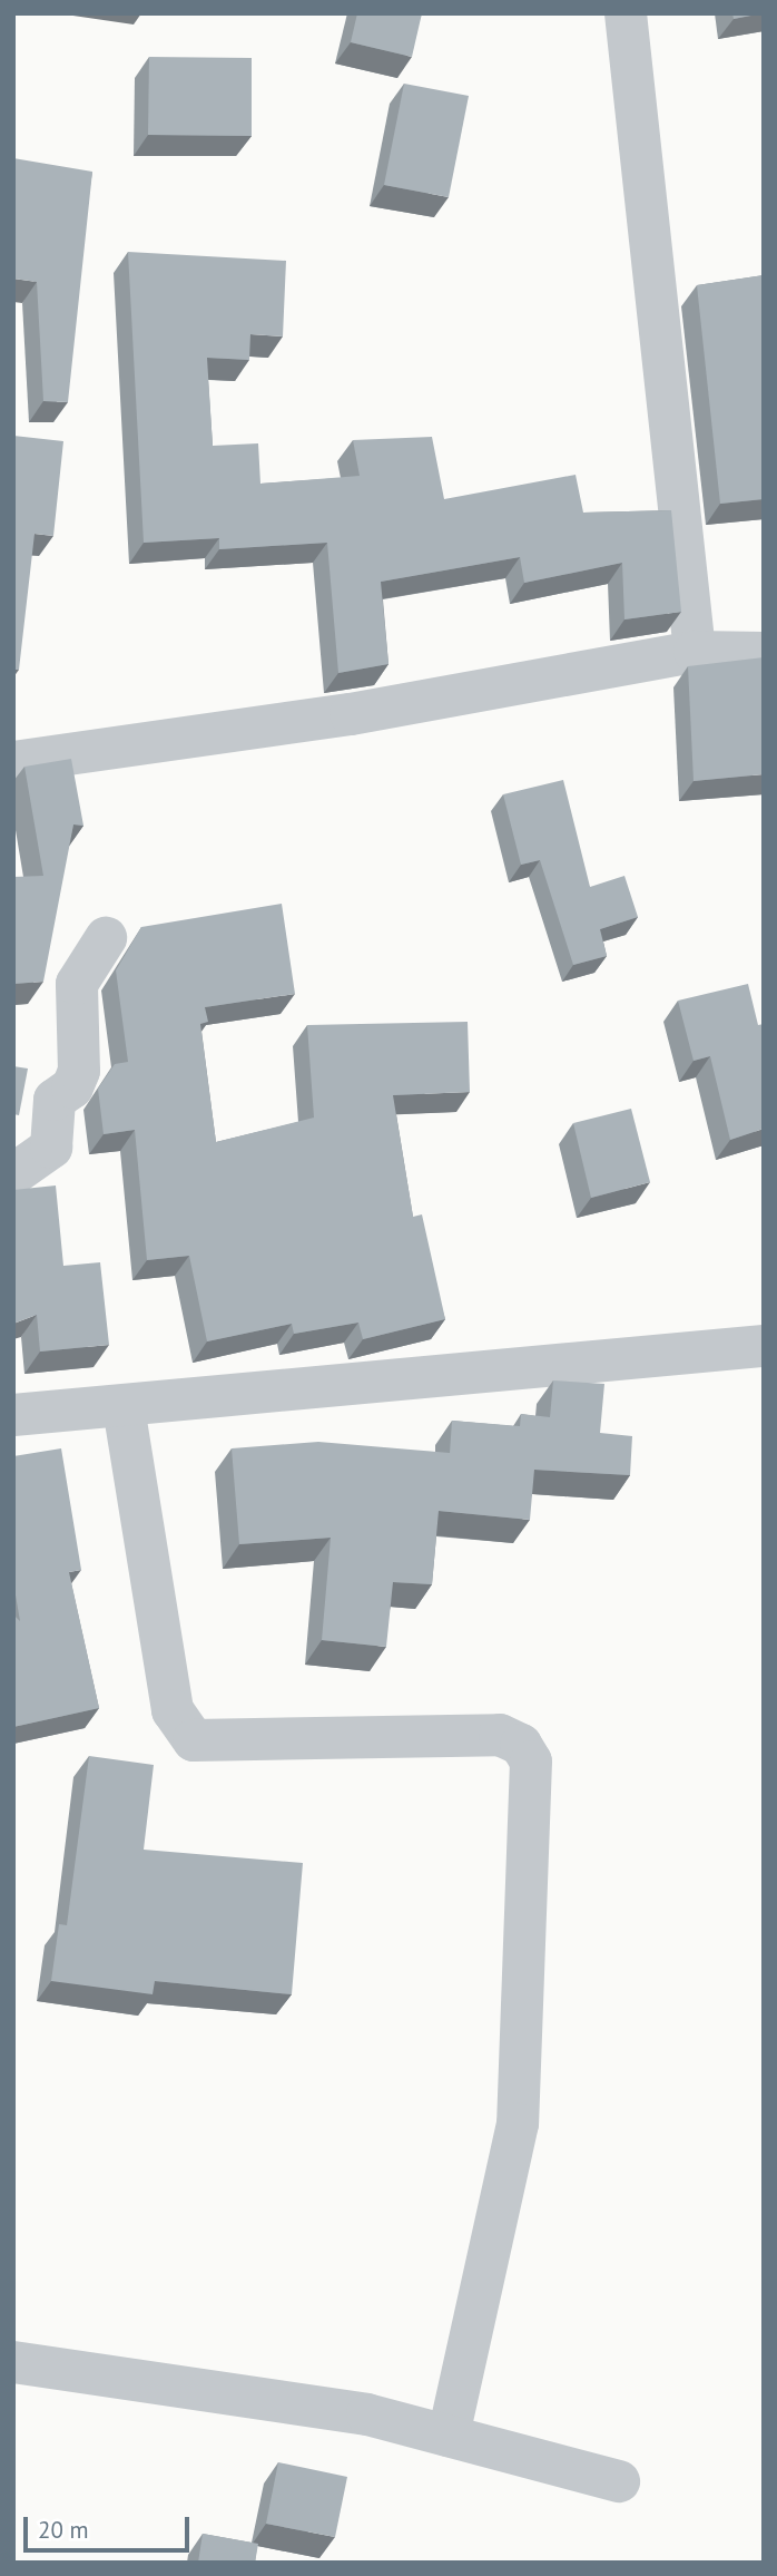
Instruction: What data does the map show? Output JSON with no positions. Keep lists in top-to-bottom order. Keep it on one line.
{"scale_bar":"20 m"}
